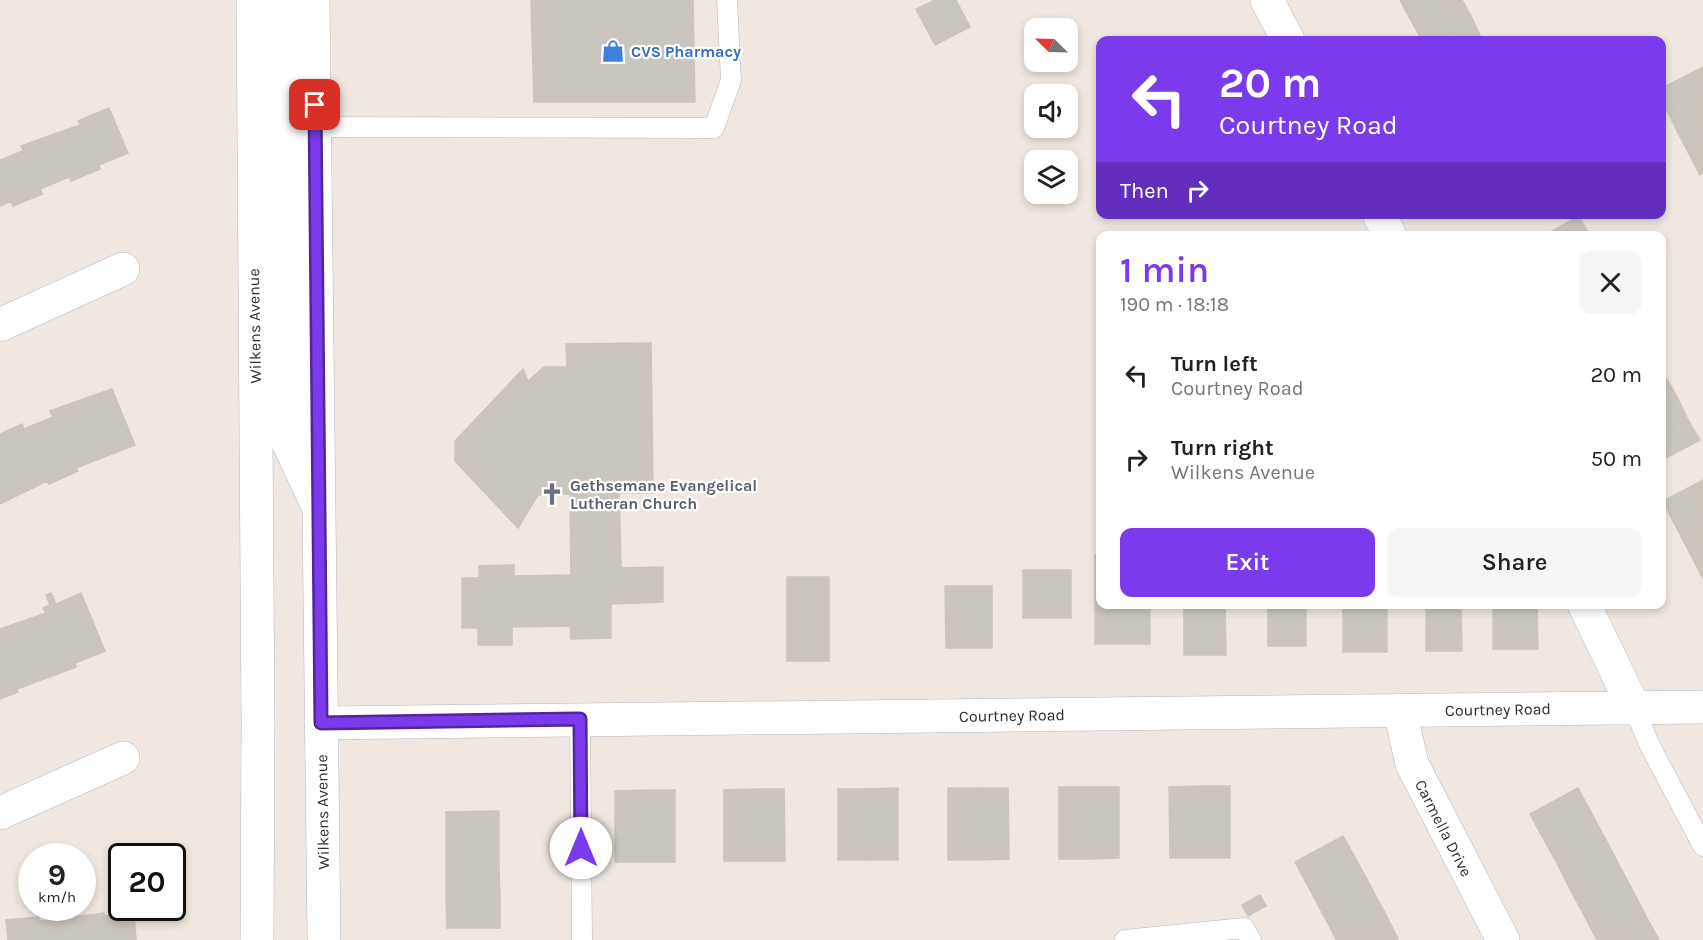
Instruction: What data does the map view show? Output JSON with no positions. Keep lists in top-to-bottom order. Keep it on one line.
{"streets":{"main road":["Wilkens Avenue","Courtney Road","Carmella Drive"]},"crossings":[["Wilkens Avenue","Courtney Road"],["Courtney Road","Carmella Drive"]],"places":{"shop":["CVS Pharmacy"],"church":["Gethsemane Evangelical Lutheran Church"]},"north":"top left","page":{"turn":["20 m","Courtney Road"],"then":"Then","heading":["1 min","190 m · 18:18"],"list":[{"name":"Turn left","note":"Courtney Road","value":"20 m"},{"name":"Turn right","note":"Wilkens Avenue","value":"50 m"}],"buttons":["Exit","Share"],"speed":"9 km/h","limit":"20"}}
